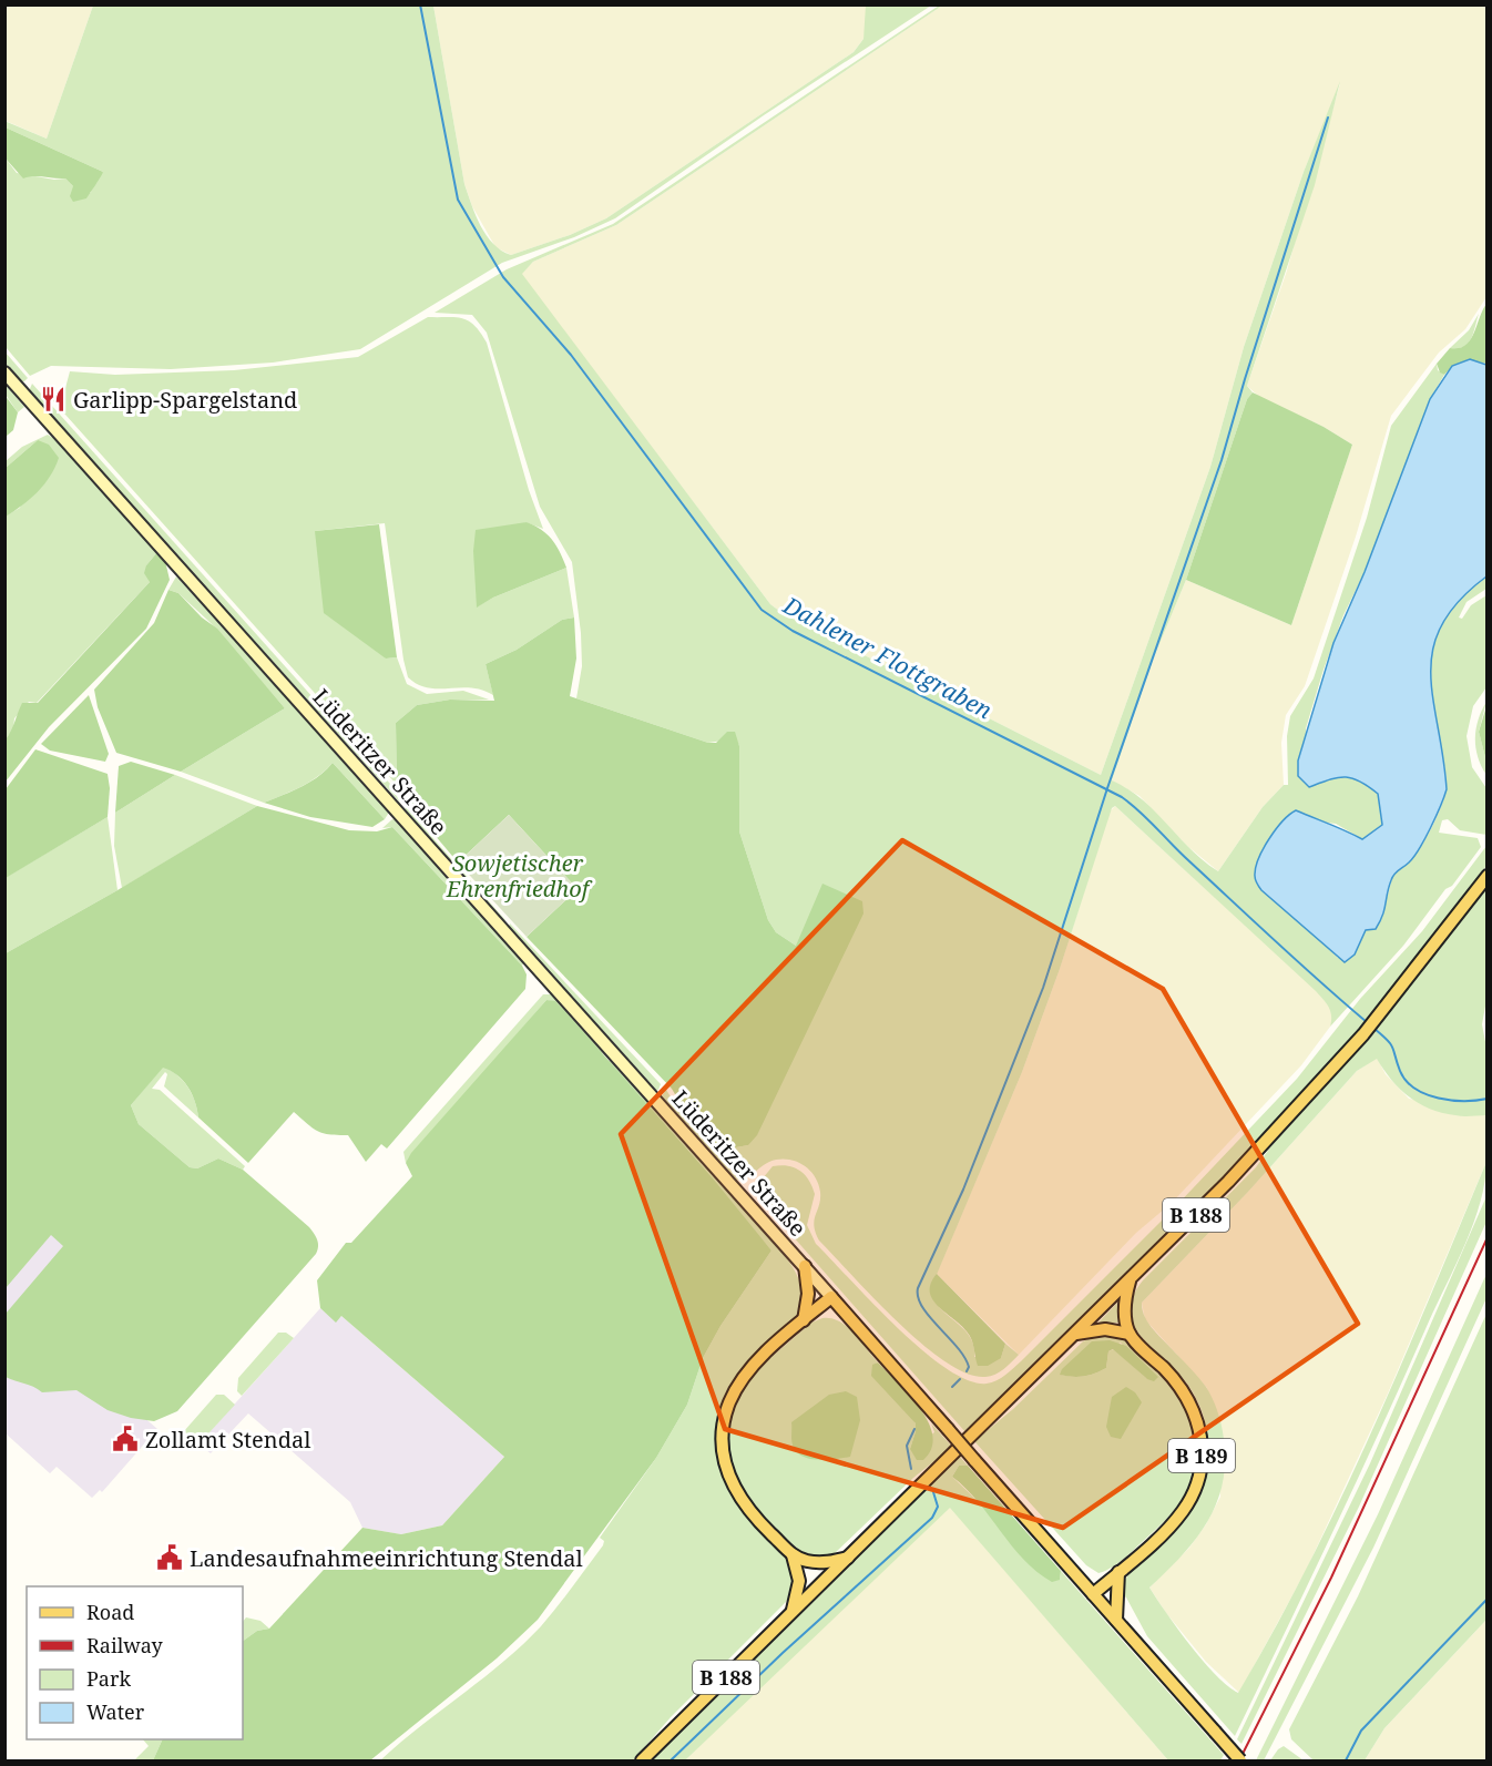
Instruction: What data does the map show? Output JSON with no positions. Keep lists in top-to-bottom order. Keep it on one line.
{"streets":{"main road":["Lüderitzer Straße","B 188","B 189"]},"water":["Dahlener Flottgraben"],"parks":["Sowjetischer Ehrenfriedhof"],"places":{"restaurant":["Garlipp-Spargelstand"],"public building":["Zollamt Stendal","Landesaufnahmeeinrichtung Stendal"]},"legend":["Road","Railway","Park","Water"]}
